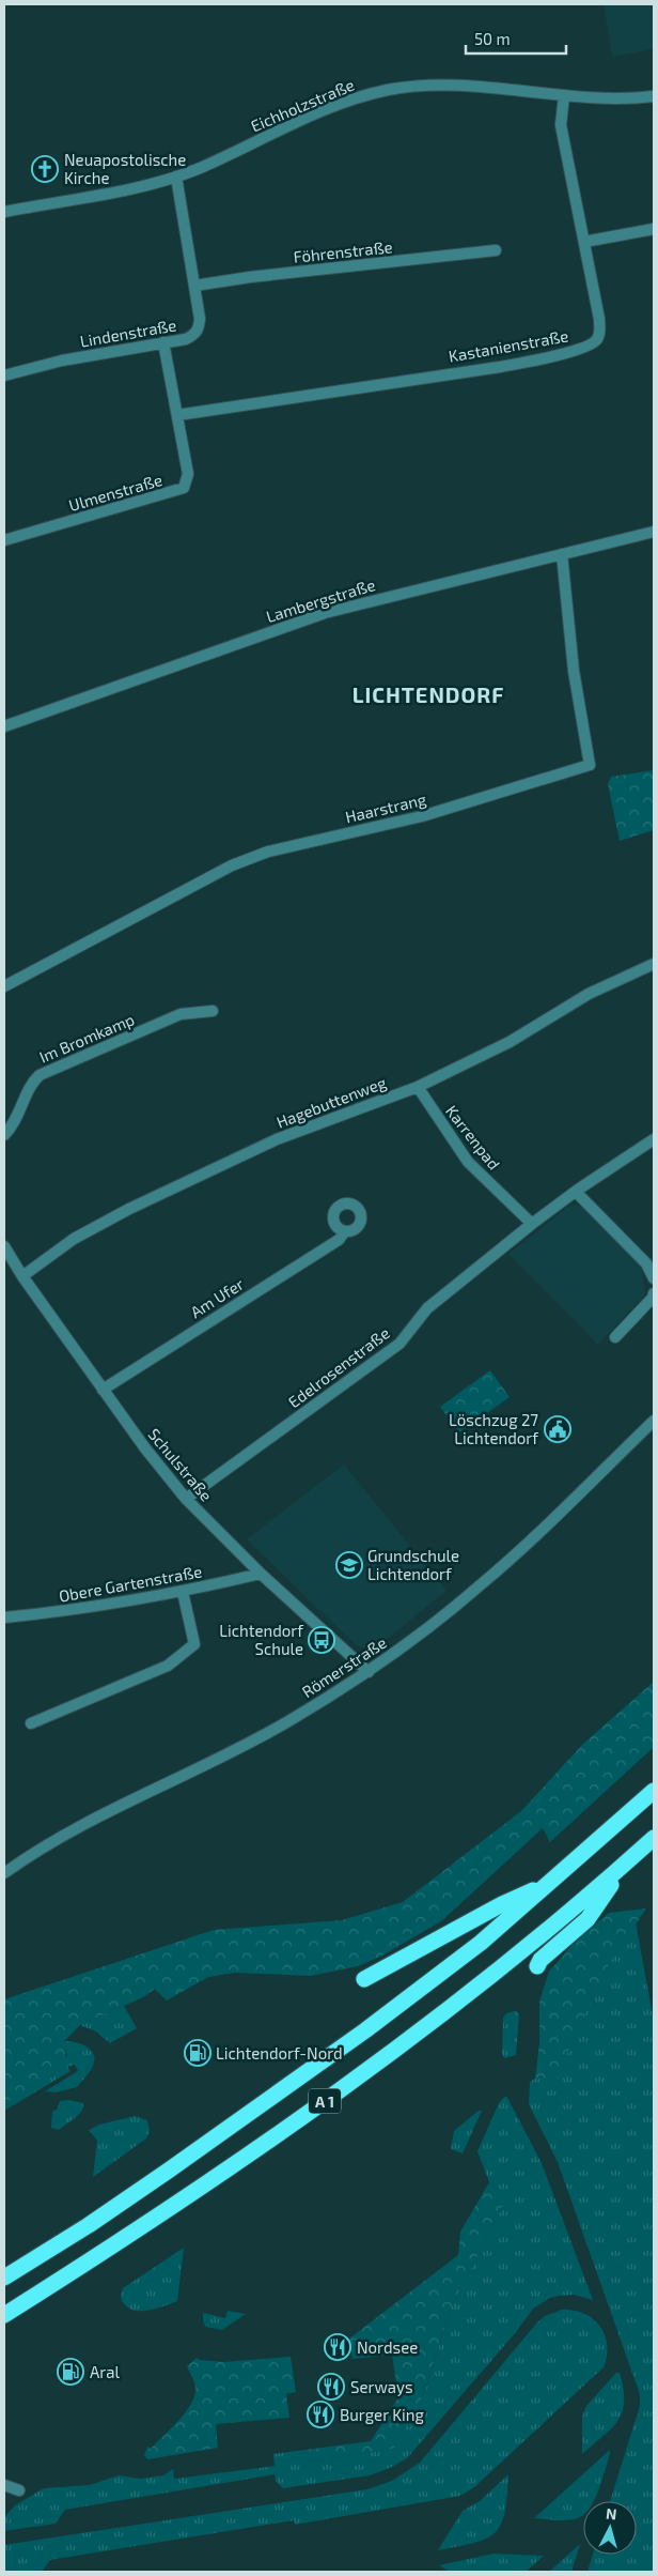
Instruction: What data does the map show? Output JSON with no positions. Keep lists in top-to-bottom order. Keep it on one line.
{"streets":{"highway":["A 1"],"street":["Eichholzstraße","Föhrenstraße","Lindenstraße","Kastanienstraße","Ulmenstraße","Lambergstraße","Haarstrang","Im Bromkamp","Hagebuttenweg","Karrenpad","Am Ufer","Edelrosenstraße","Schulstraße","Obere Gartenstraße","Römerstraße"]},"crossings":[["Eichholzstraße","Lindenstraße"],["Eichholzstraße","Kastanienstraße"],["Föhrenstraße","Lindenstraße"],["Lindenstraße","Ulmenstraße"],["Kastanienstraße","Ulmenstraße"],["Lambergstraße","Haarstrang"],["Hagebuttenweg","Karrenpad"],["Hagebuttenweg","Schulstraße"],["Karrenpad","Edelrosenstraße"],["Am Ufer","Schulstraße"],["Edelrosenstraße","Schulstraße"],["Schulstraße","Obere Gartenstraße"],["Schulstraße","Römerstraße"]],"districts":["LICHTENDORF"],"places":{"church":["Neuapostolische Kirche"],"public building":["Löschzug 27 Lichtendorf"],"school or university":["Grundschule Lichtendorf"],"bus stop":["Lichtendorf Schule"],"fuel station":["Lichtendorf-Nord","Aral"],"restaurant":["Nordsee","Serways","Burger King"]},"scale_bar":"50 m","north":"top"}
